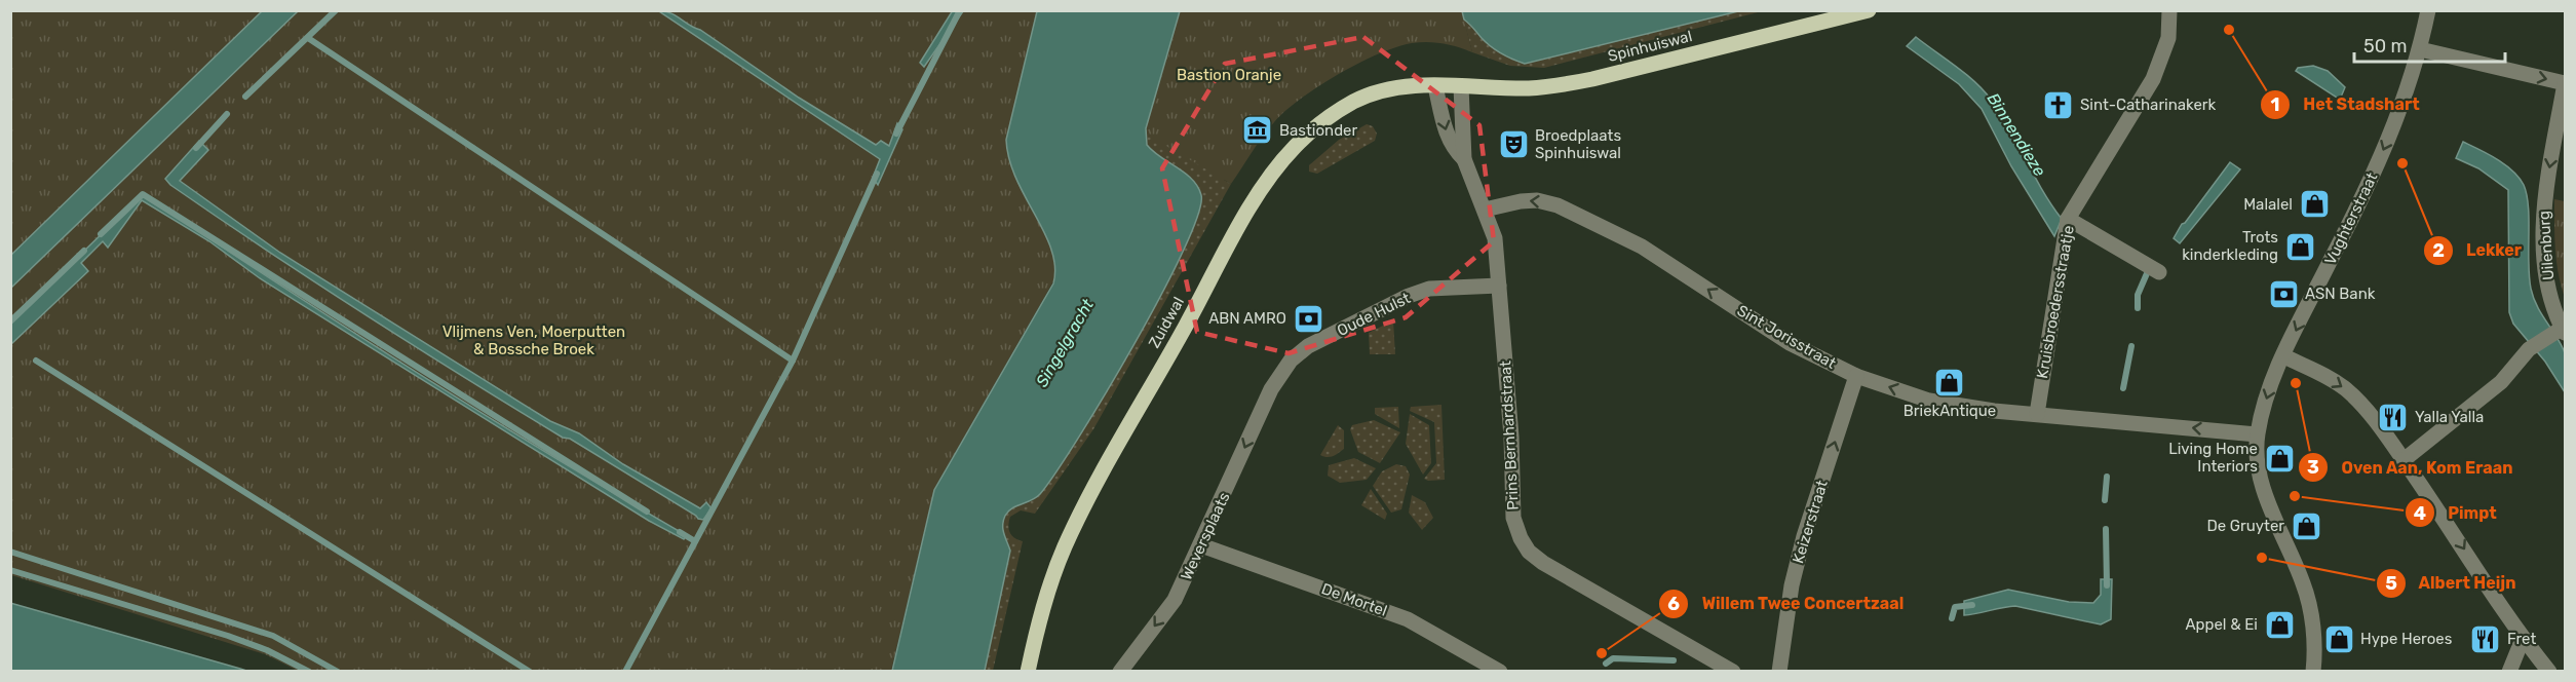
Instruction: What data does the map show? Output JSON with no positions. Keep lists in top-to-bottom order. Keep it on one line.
{"streets":{"main road":["Spinhuiswal","Zuidwal"],"street":["Vughterstraat","Uilenburg","Kruisbroedersstraatje","Oude Hulst","Sint Jorisstraat","Prins Bernhardstraat","Keizerstraat","Weversplaats","De Mortel"]},"crossings":[["Spinhuiswal","Zuidwal"],["Spinhuiswal","Prins Bernhardstraat"],["Vughterstraat","Sint Jorisstraat"],["Kruisbroedersstraatje","Sint Jorisstraat"],["Oude Hulst","Prins Bernhardstraat"],["Oude Hulst","Weversplaats"],["Zuidwal","Prins Bernhardstraat"],["Sint Jorisstraat","Prins Bernhardstraat"],["Sint Jorisstraat","Keizerstraat"],["Weversplaats","De Mortel"]],"one_way":["Vughterstraat","Uilenburg","Sint Jorisstraat","Keizerstraat","Weversplaats"],"water":["Binnendieze","Singelgracht"],"parks":["Bastion Oranje","Vlijmens Ven, Moerputten & Bossche Broek"],"places":{"other":["Het Stadshart","Lekker","Oven Aan, Kom Eraan","Pimpt","Albert Heijn","Willem Twee Concertzaal"],"church":["Sint-Catharinakerk"],"museum":["Bastionder"],"theatre":["Broedplaats Spinhuiswal"],"shop":["Malalel","Trots kinderkleding","BriekAntique","Living Home Interiors","De Gruyter","Appel & Ei","Hype Heroes"],"bank":["ASN Bank","ABN AMRO"],"restaurant":["Yalla Yalla","Fret"]},"scale_bar":"50 m"}
